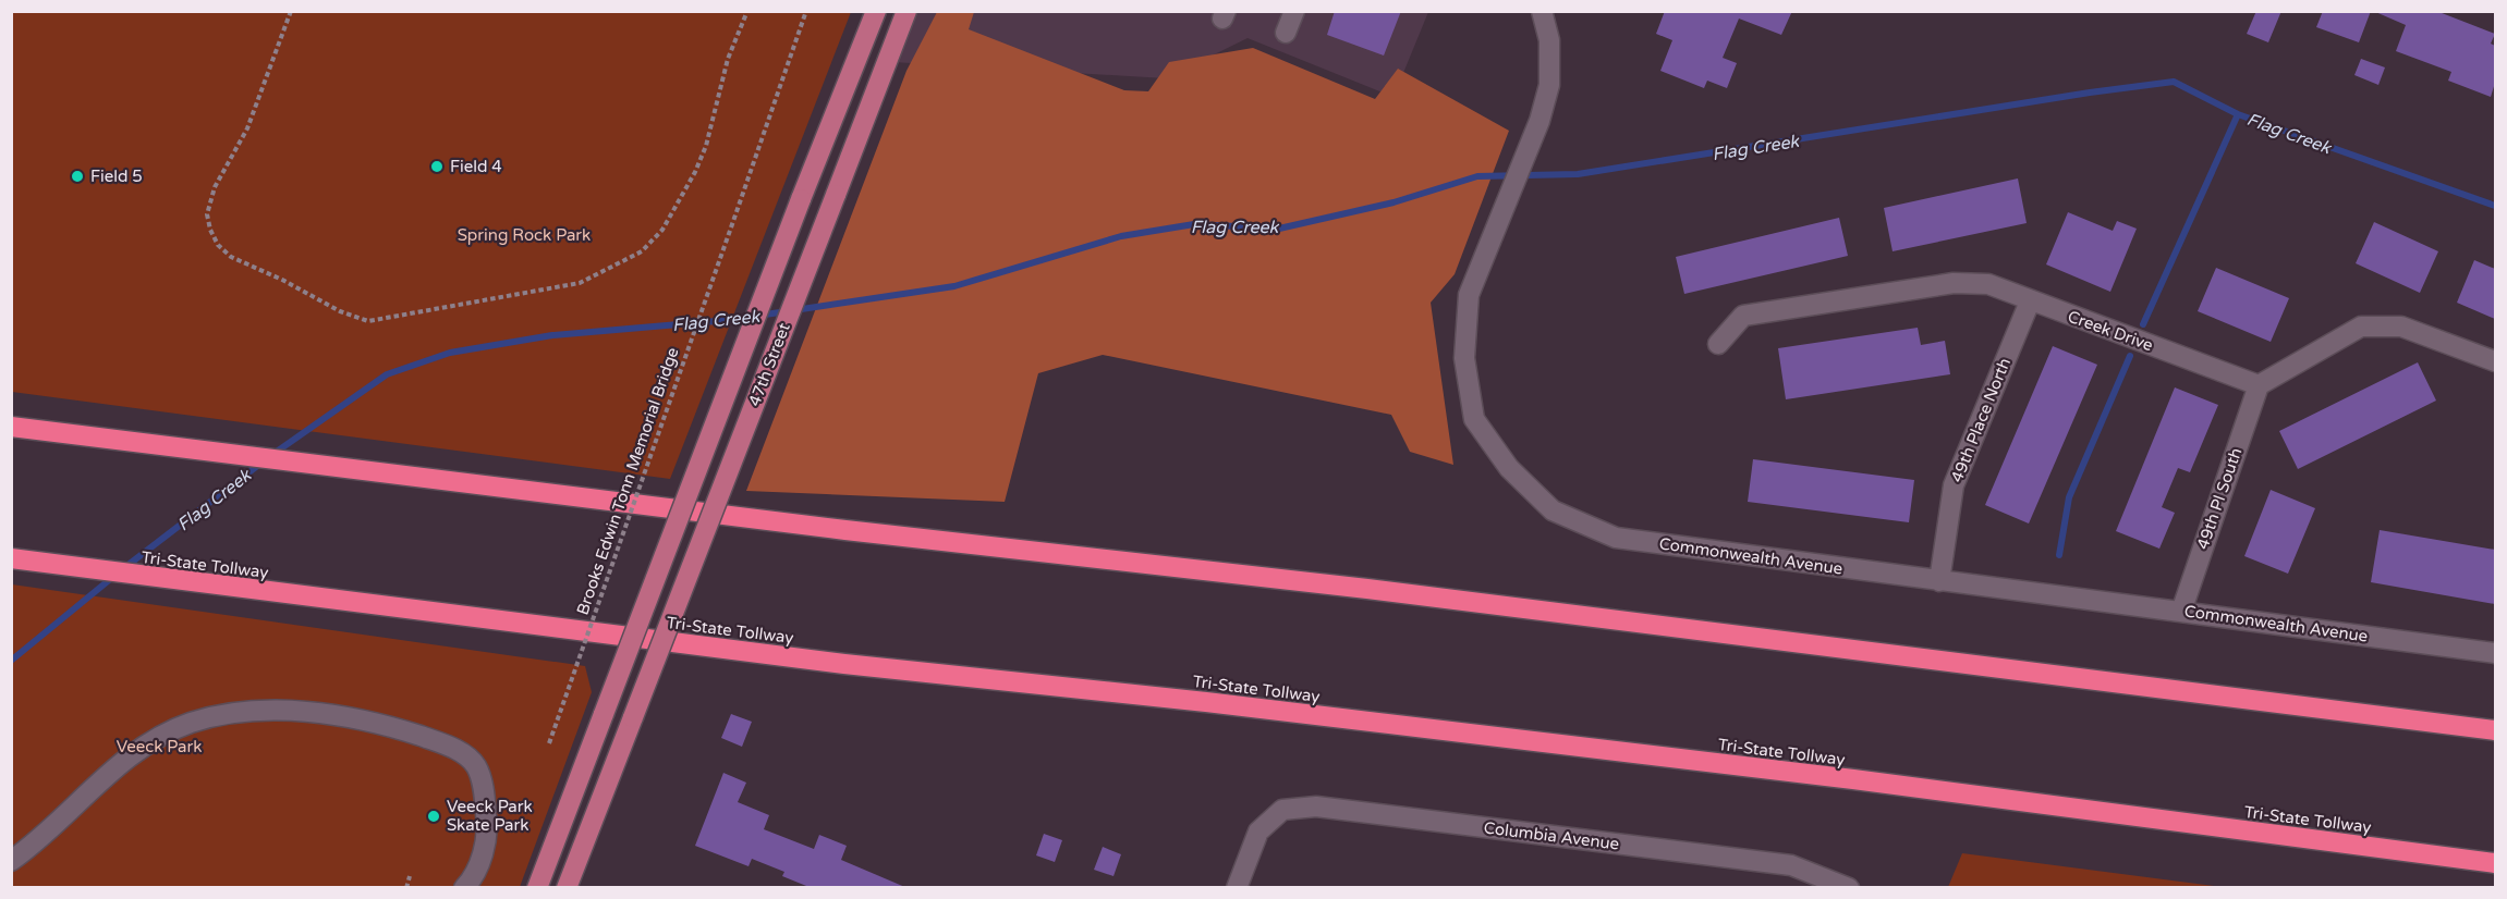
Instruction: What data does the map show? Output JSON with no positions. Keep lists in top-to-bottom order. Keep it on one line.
{"streets":{"highway":["Tri-State Tollway"],"main road":["47th Street"],"street":["Creek Drive","49th Place North","49th Pl South","Commonwealth Avenue","Columbia Avenue"],"path":["Brooks Edwin Tonn Memorial Bridge"]},"crossings":[["Creek Drive","49th Place North"],["Creek Drive","49th Pl South"],["49th Place North","Commonwealth Avenue"],["49th Pl South","Commonwealth Avenue"]],"water":["Flag Creek"],"parks":["Spring Rock Park","Veeck Park"],"places":["Field 4","Field 5","Veeck Park Skate Park"]}
